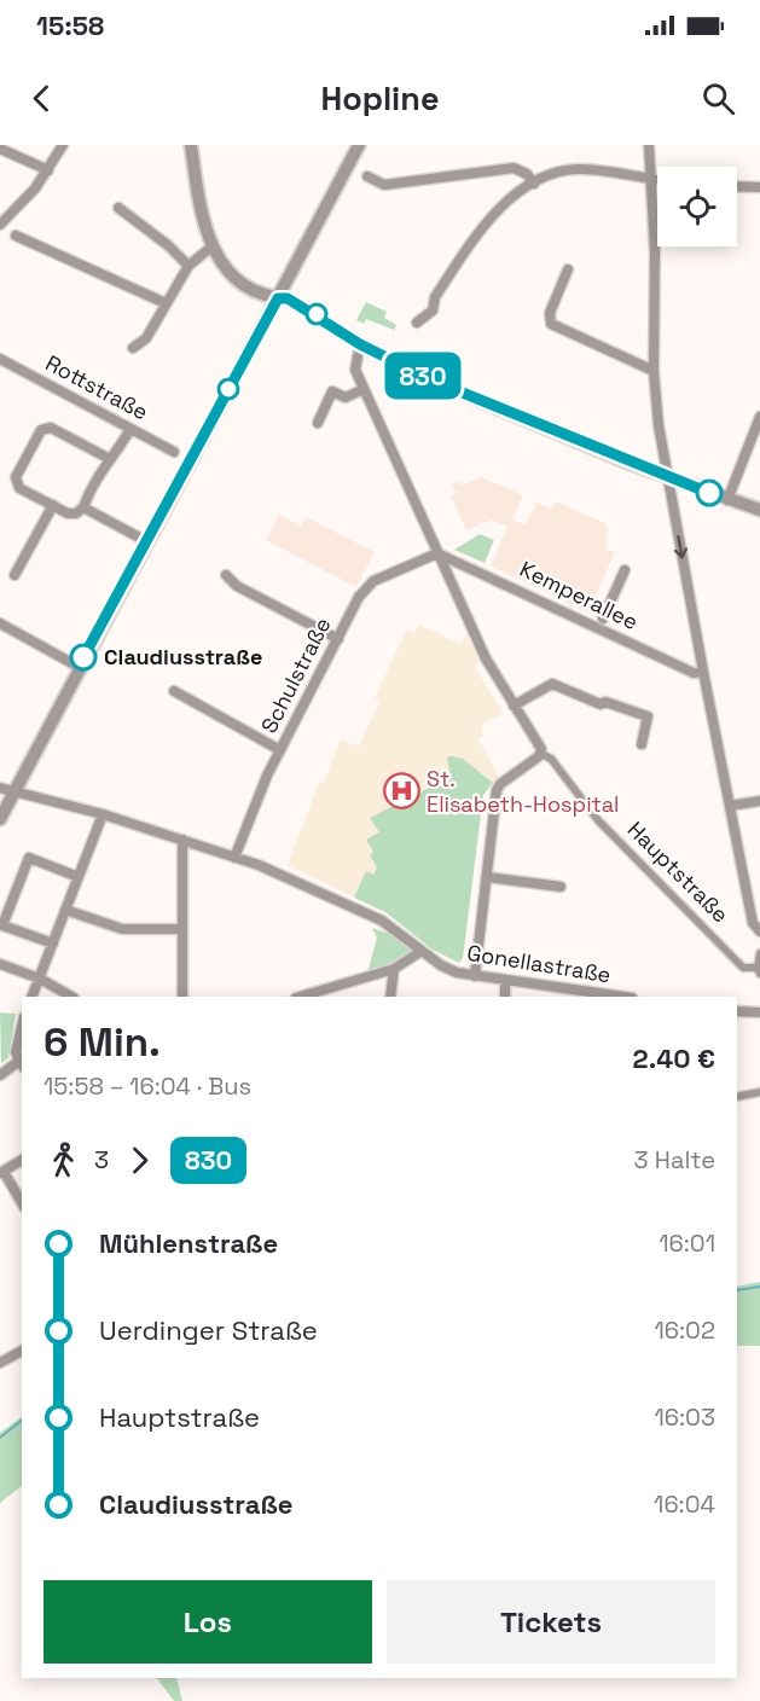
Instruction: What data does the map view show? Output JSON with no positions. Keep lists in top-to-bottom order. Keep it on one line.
{"streets":{"street":["Rottstraße","Kemperallee","Schulstraße","Hauptstraße","Gonellastraße"]},"crossings":[["Kemperallee","Schulstraße"],["Kemperallee","Hauptstraße"],["Schulstraße","Hauptstraße"],["Schulstraße","Gonellastraße"]],"places":{"other":["Claudiusstraße"],"hospital":["St. Elisabeth-Hospital"]},"lines":["bus line 830"],"page":{"status":"15:58","header":"Hopline","on_map":"830","heading":["6 Min.","15:58 – 16:04 · Bus","2.40 €"],"legs":["3","830","3 Halte"],"list":[{"name":"Mühlenstraße","value":"16:01"},{"name":"Uerdinger Straße","value":"16:02"},{"name":"Hauptstraße","value":"16:03"},{"name":"Claudiusstraße","value":"16:04"}],"buttons":["Los","Tickets"]}}
